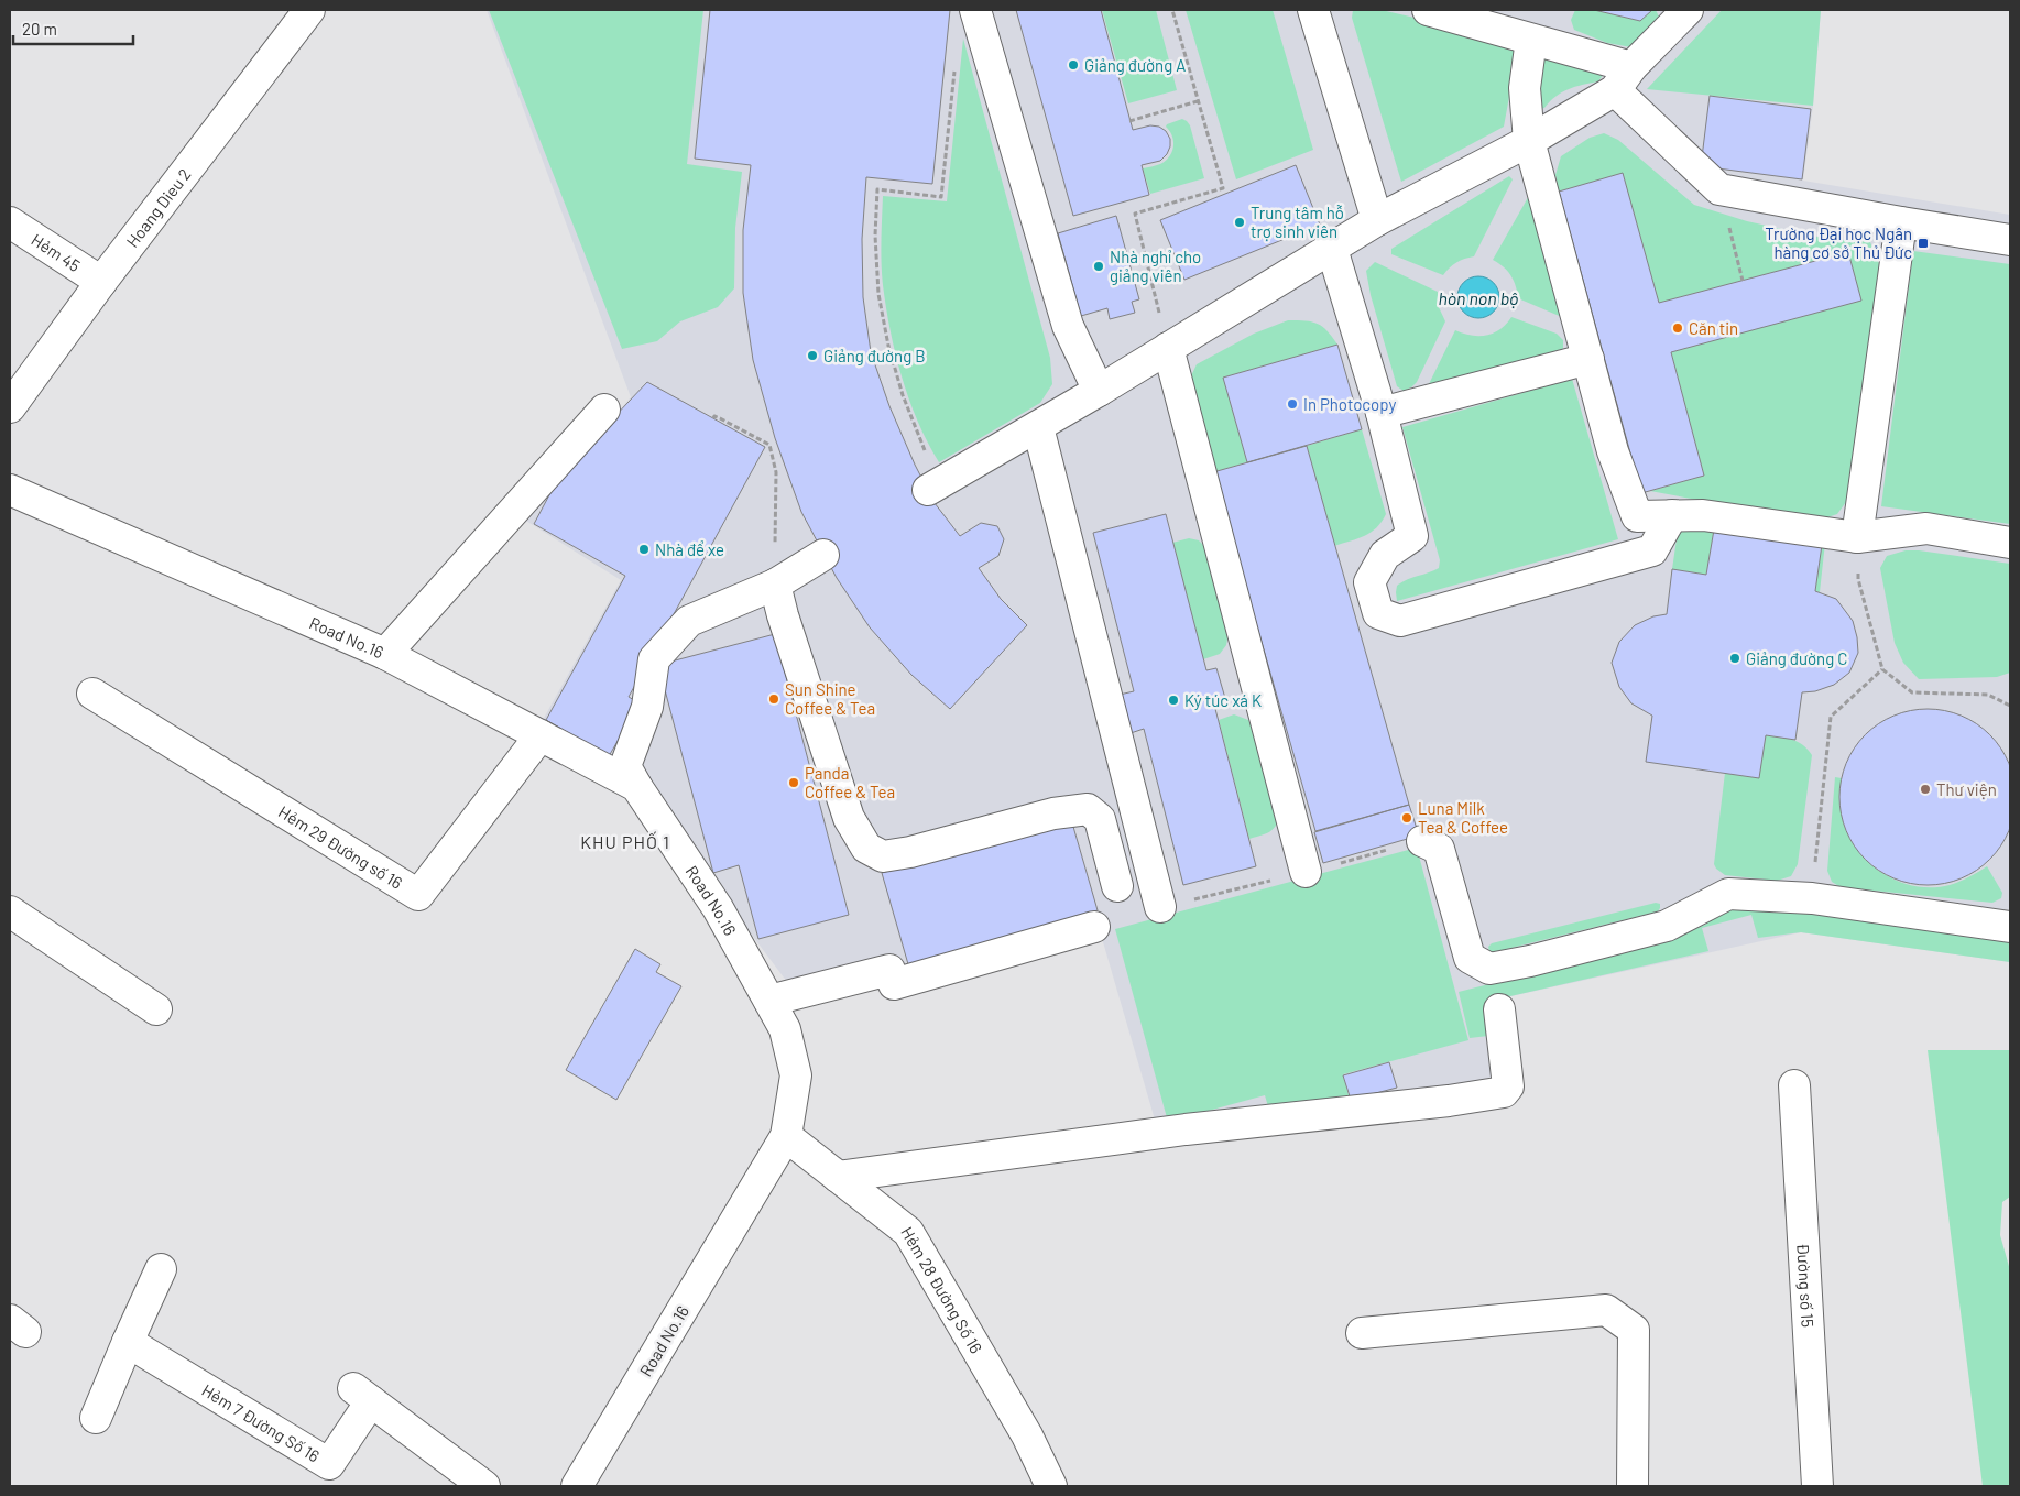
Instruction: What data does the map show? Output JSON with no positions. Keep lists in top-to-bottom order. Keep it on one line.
{"streets":{"street":["Hoang Dieu 2","Hẻm 45","Road No.16","Hẻm 29 Đường số 16","Đường số 15","Hẻm 28 Đường Số 16","Hẻm 7 Đường Số 16"]},"crossings":[["Hoang Dieu 2","Hẻm 45"],["Road No.16","Hẻm 29 Đường số 16"],["Road No.16","Hẻm 28 Đường Số 16"]],"districts":["KHU PHỐ 1"],"water":["hòn non bộ"],"places":{"other":["Giảng đường A","Trung tâm hỗ trợ sinh viên","Nhà nghỉ cho giảng viên","Căn tin","Giảng đường B","In Photocopy","Nhà để xe","Giảng đường C","Sun Shine Coffee & Tea","Ký túc xá K","Panda Coffee & Tea","Thư viện","Luna Milk Tea & Coffee"],"transit":["Trường Đại học Ngân hàng cơ sở Thủ Đức"]},"scale_bar":"20 m"}
